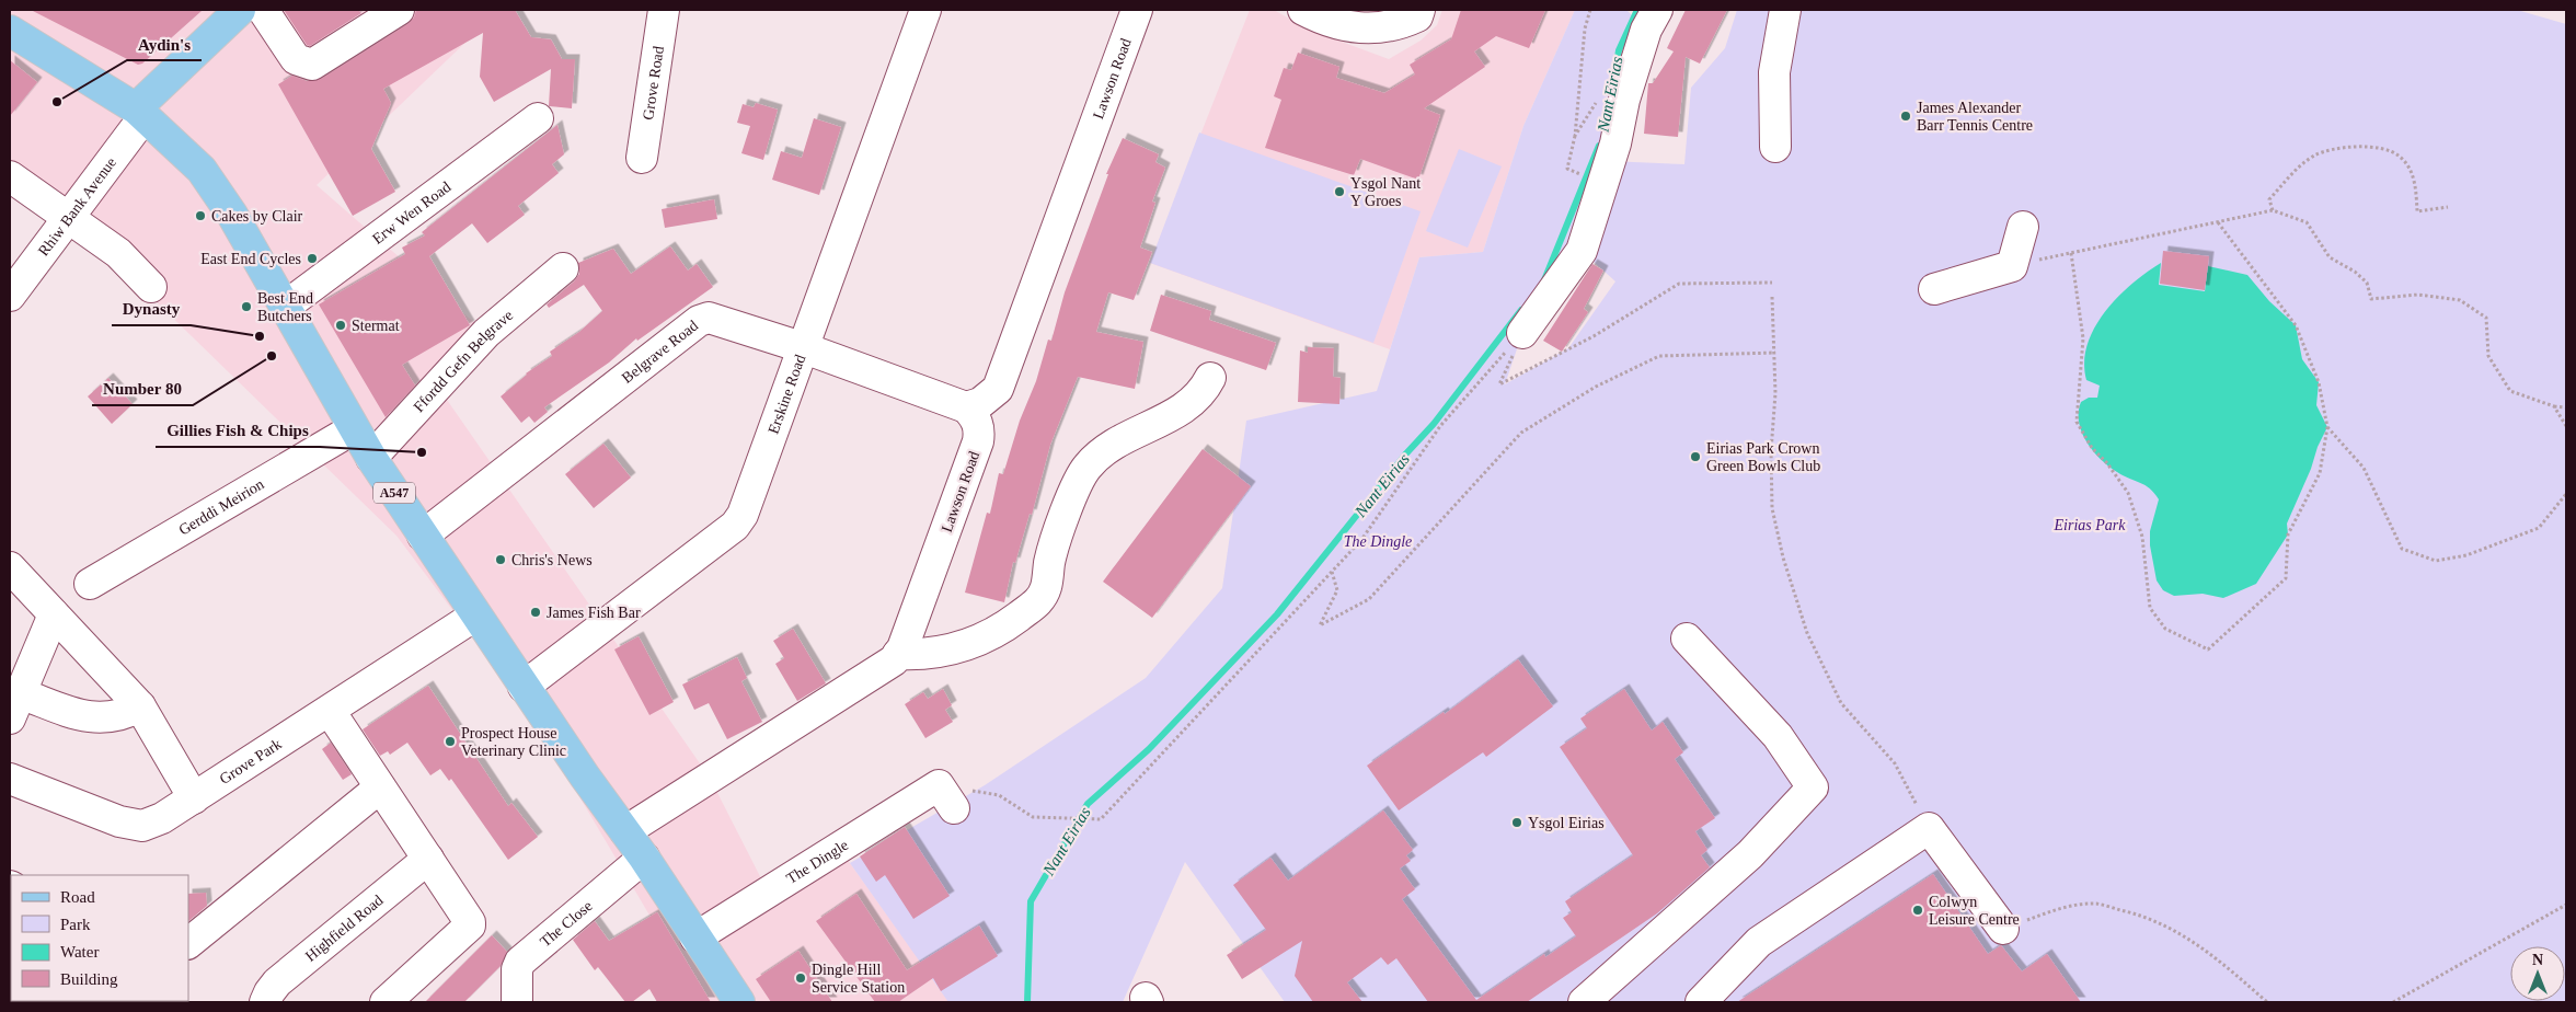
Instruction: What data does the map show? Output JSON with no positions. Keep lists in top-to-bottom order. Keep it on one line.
{"streets":{"main road":["A547"],"street":["Lawson Road","Grove Road","Rhiw Bank Avenue","Erw Wen Road","Belgrave Road","Ffordd Gefn Belgrave","Erskine Road","Gerddi Meirion","Grove Park","The Dingle","The Close","Highfield Road"]},"crossings":[["Lawson Road","Belgrave Road"],["Lawson Road","A547"],["Rhiw Bank Avenue","A547"],["Erw Wen Road","A547"],["Belgrave Road","Erskine Road"],["Belgrave Road","A547"],["Ffordd Gefn Belgrave","A547"],["Erskine Road","A547"],["A547","Gerddi Meirion"],["A547","Grove Park"],["A547","The Dingle"],["A547","The Close"]],"water":["Nant Eirias"],"parks":["Eirias Park","The Dingle"],"places":["Aydin's","James Alexander Barr Tennis Centre","Ysgol Nant Y Groes","Cakes by Clair","East End Cycles","Best End Butchers","Stermat","Dynasty","Number 80","Gillies Fish & Chips","Eirias Park Crown Green Bowls Club","Chris's News","James Fish Bar","Prospect House Veterinary Clinic","Ysgol Eirias","Colwyn Leisure Centre","Dingle Hill Service Station"],"legend":["Road","Park","Water","Building"],"north":"top"}
